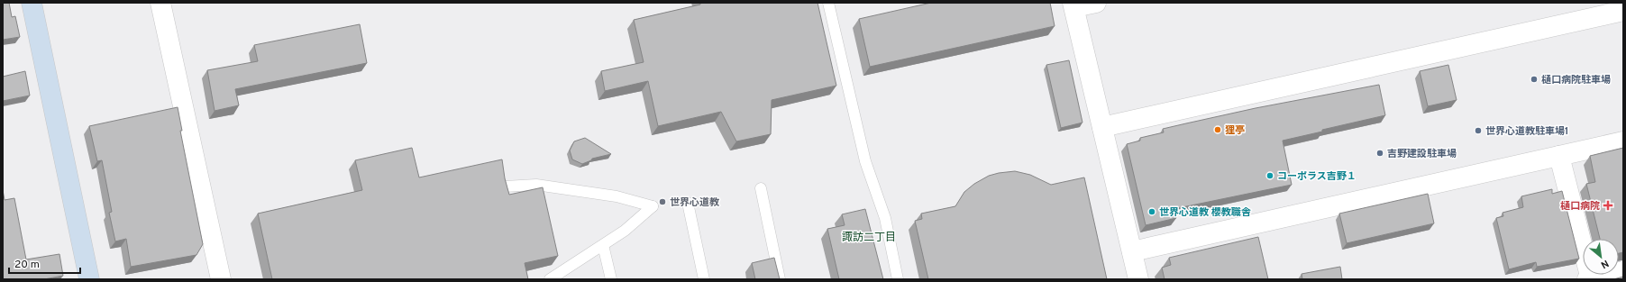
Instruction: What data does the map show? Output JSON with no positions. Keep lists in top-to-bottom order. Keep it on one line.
{"districts":["諏訪二丁目"],"places":{"other":["樋口病院駐車場","狸亭","世界心道教駐車場1","吉野建設駐車場","コーポラス吉野１","世界心道教","世界心道教 櫻教職舎"],"health":["樋口病院"]},"scale_bar":"20 m","north":"bottom right"}
